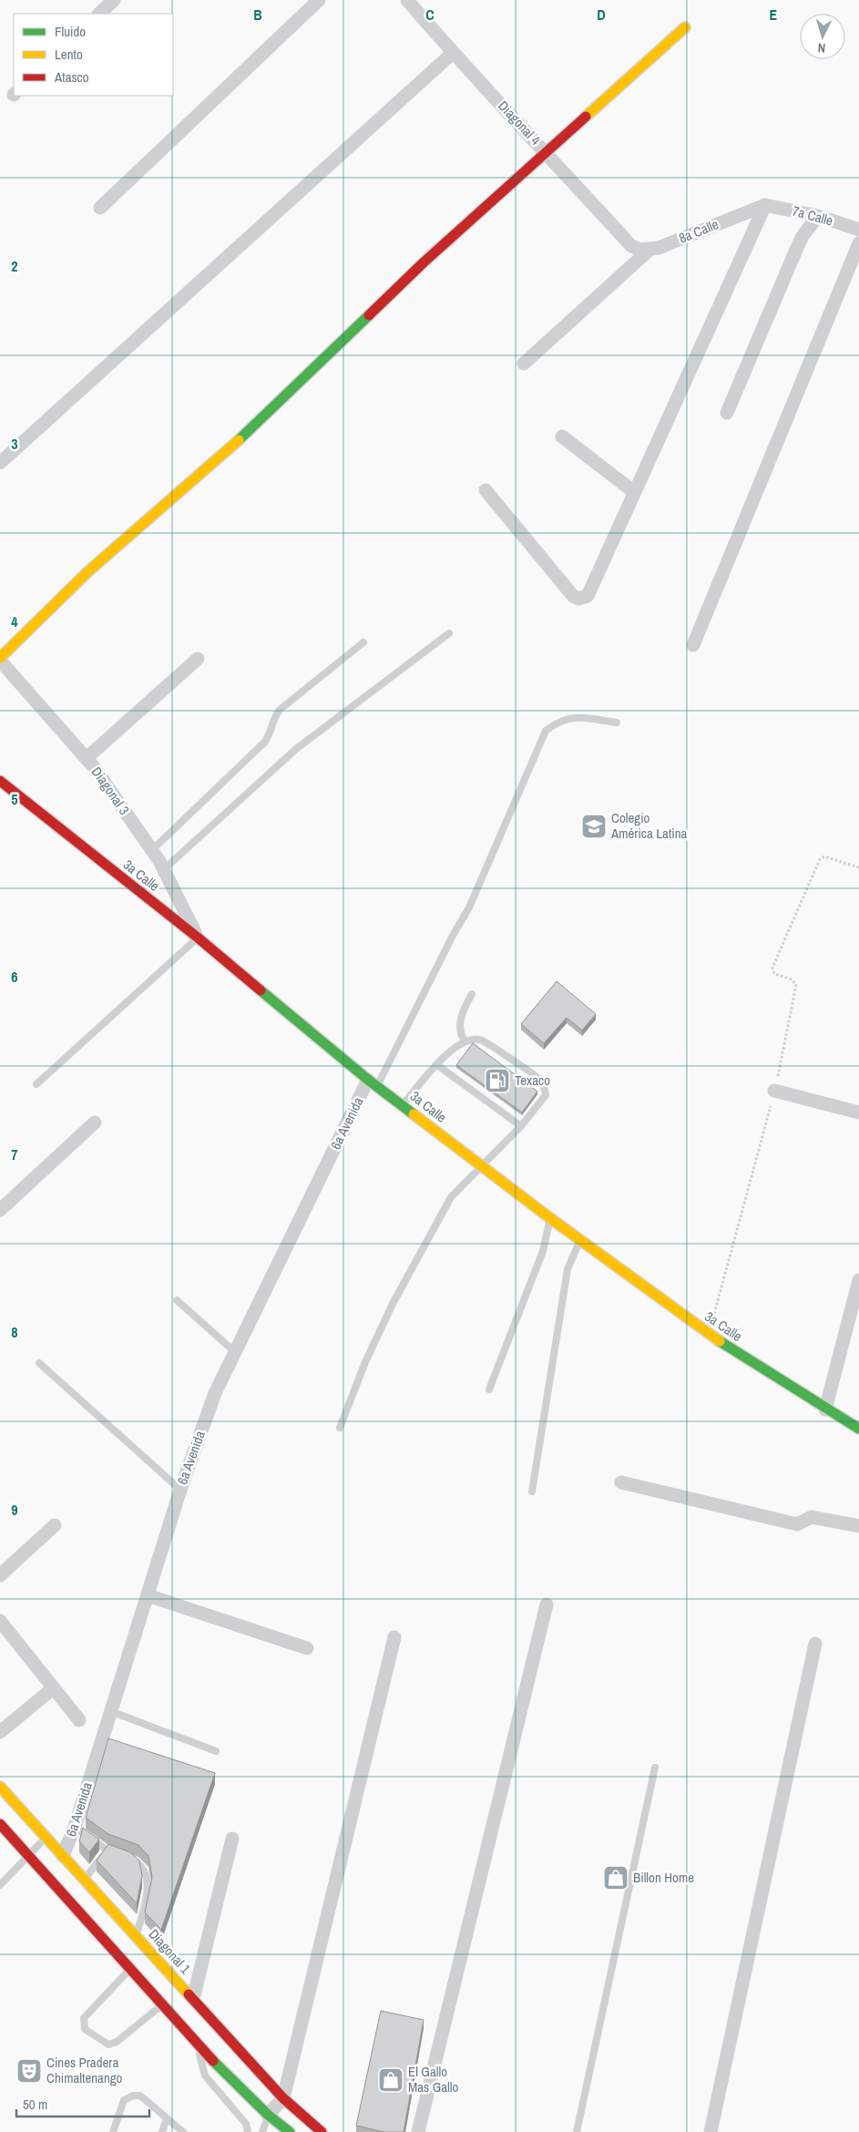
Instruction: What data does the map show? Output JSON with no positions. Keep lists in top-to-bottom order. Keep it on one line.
{"streets":{"main road":["3a Calle","Diagonal 1"],"street":["Diagonal 4","7a Calle","8a Calle","Diagonal 3","6a Avenida"]},"crossings":[["Diagonal 4","8a Calle"],["7a Calle","8a Calle"],["Diagonal 3","3a Calle"],["3a Calle","6a Avenida"],["6a Avenida","Diagonal 1"]],"places":{"school or university":["Colegio América Latina"],"fuel station":["Texaco"],"shop":["Billon Home","El Gallo Mas Gallo"],"theatre":["Cines Pradera Chimaltenango"]},"legend":["Fluido","Lento","Atasco"],"scale_bar":"50 m","north":"bottom","grid":{"columns":["B","C","D","E"],"rows":["2","3","4","5","6","7","8","9"]}}
